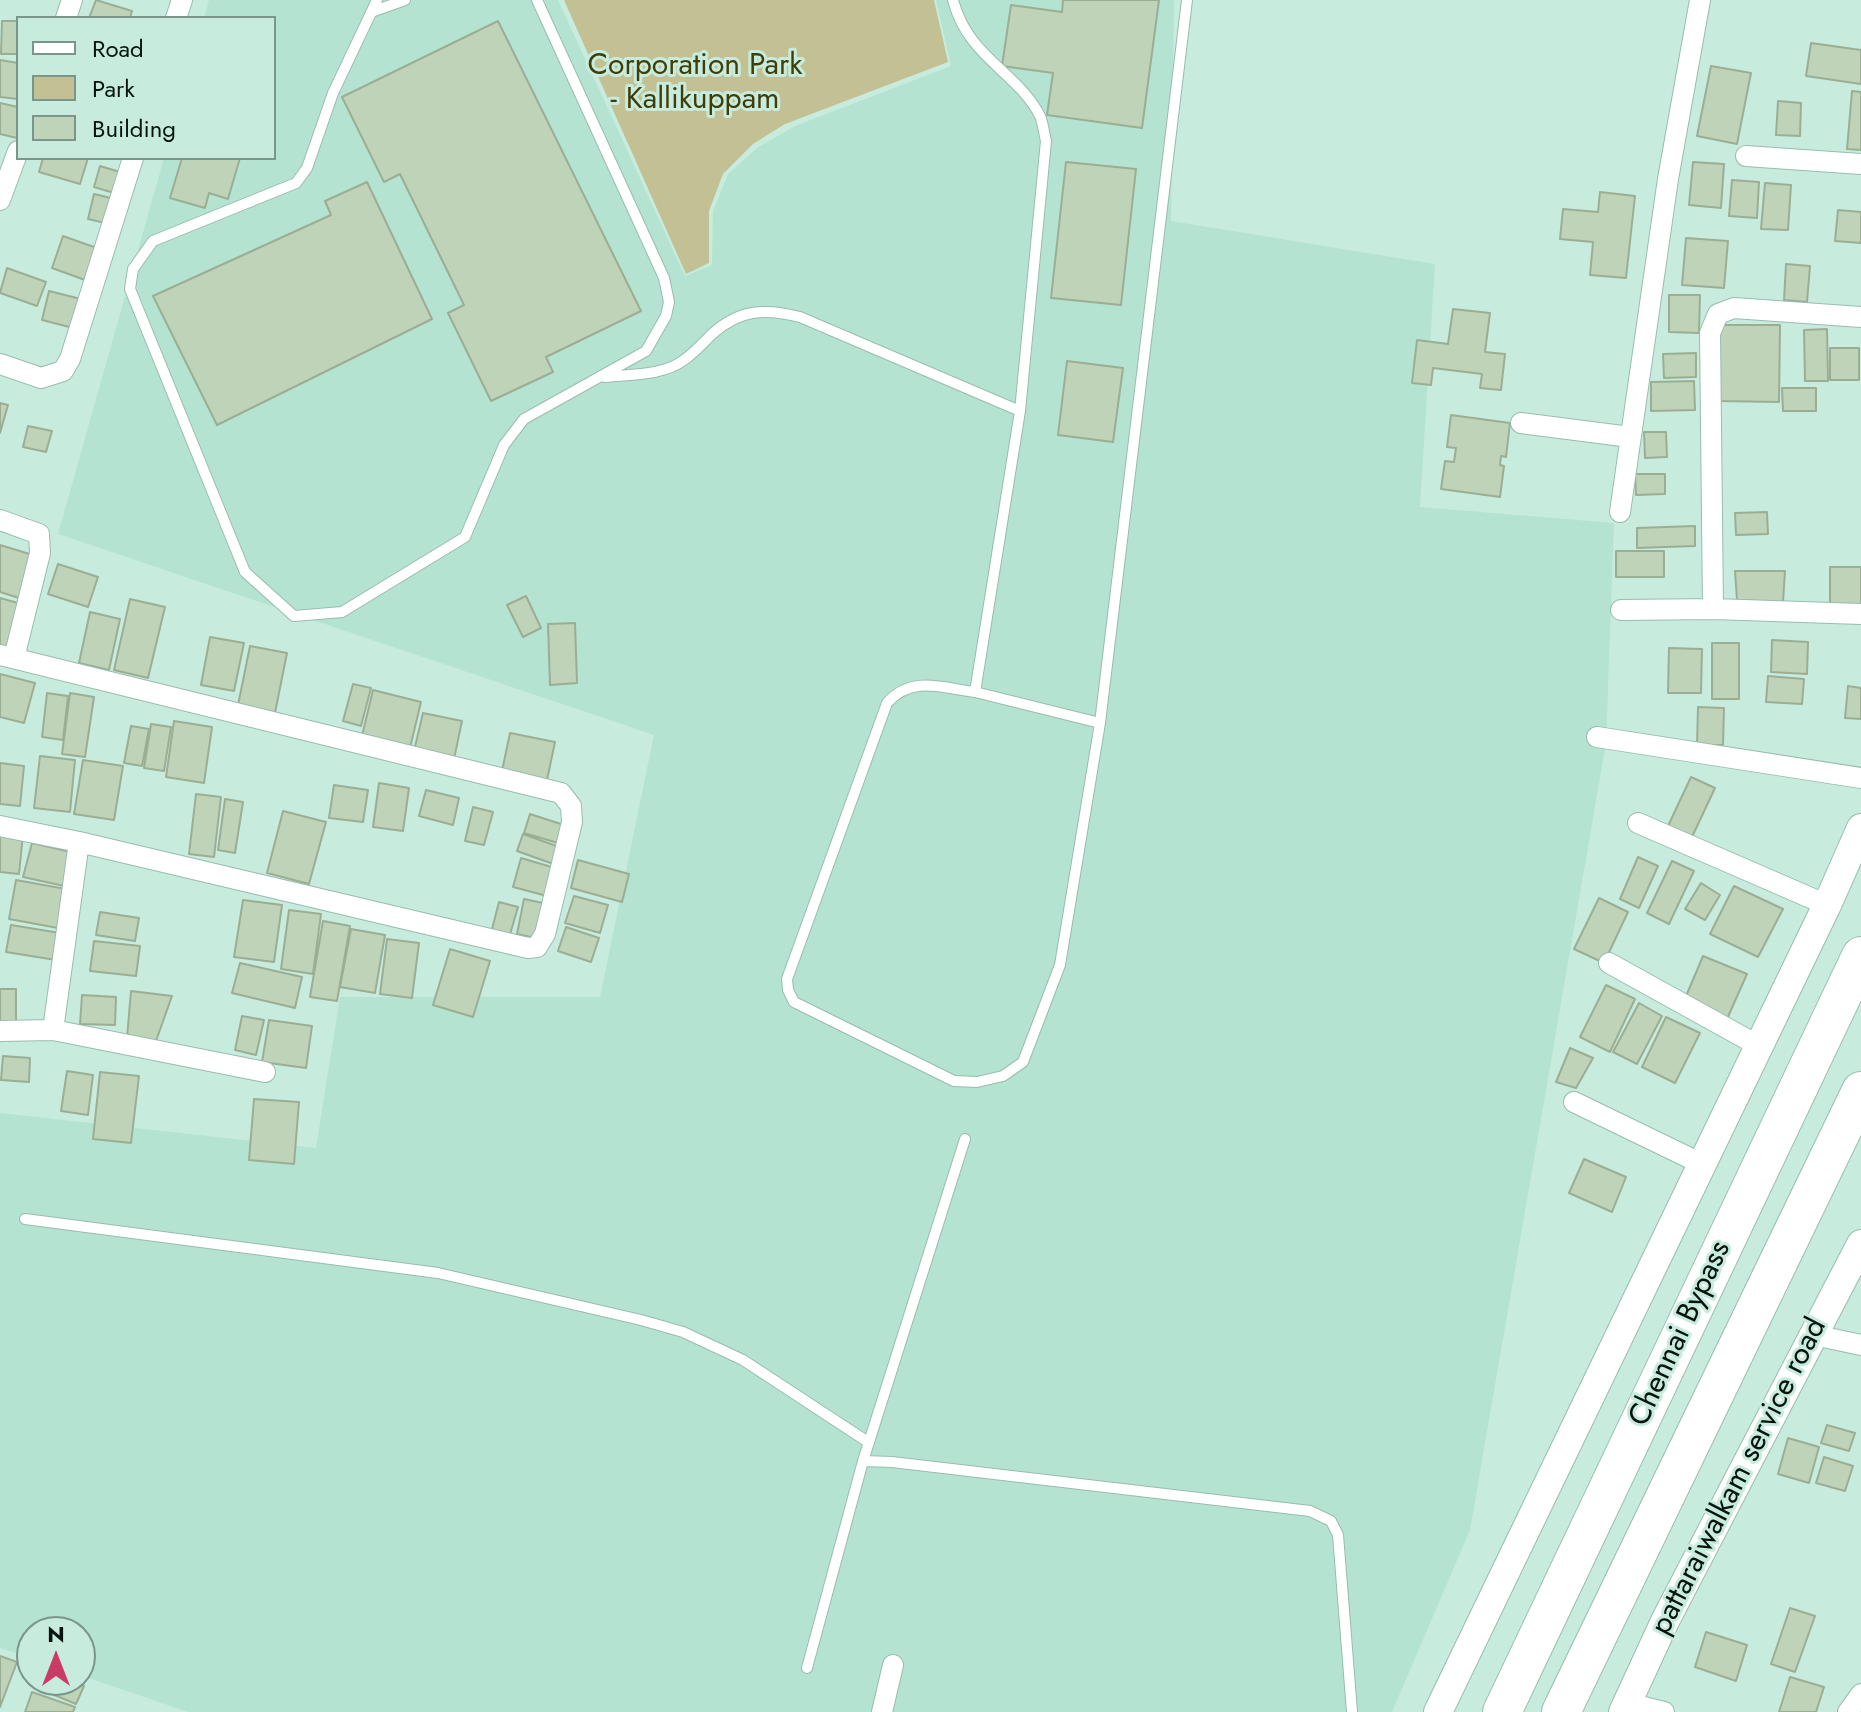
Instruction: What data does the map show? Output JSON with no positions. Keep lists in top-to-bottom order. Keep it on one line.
{"streets":{"highway":["Chennai Bypass"],"street":["pattaraiwalkam service road"]},"parks":["Corporation Park - Kallikuppam"],"legend":["Road","Park","Building"],"north":"top"}
